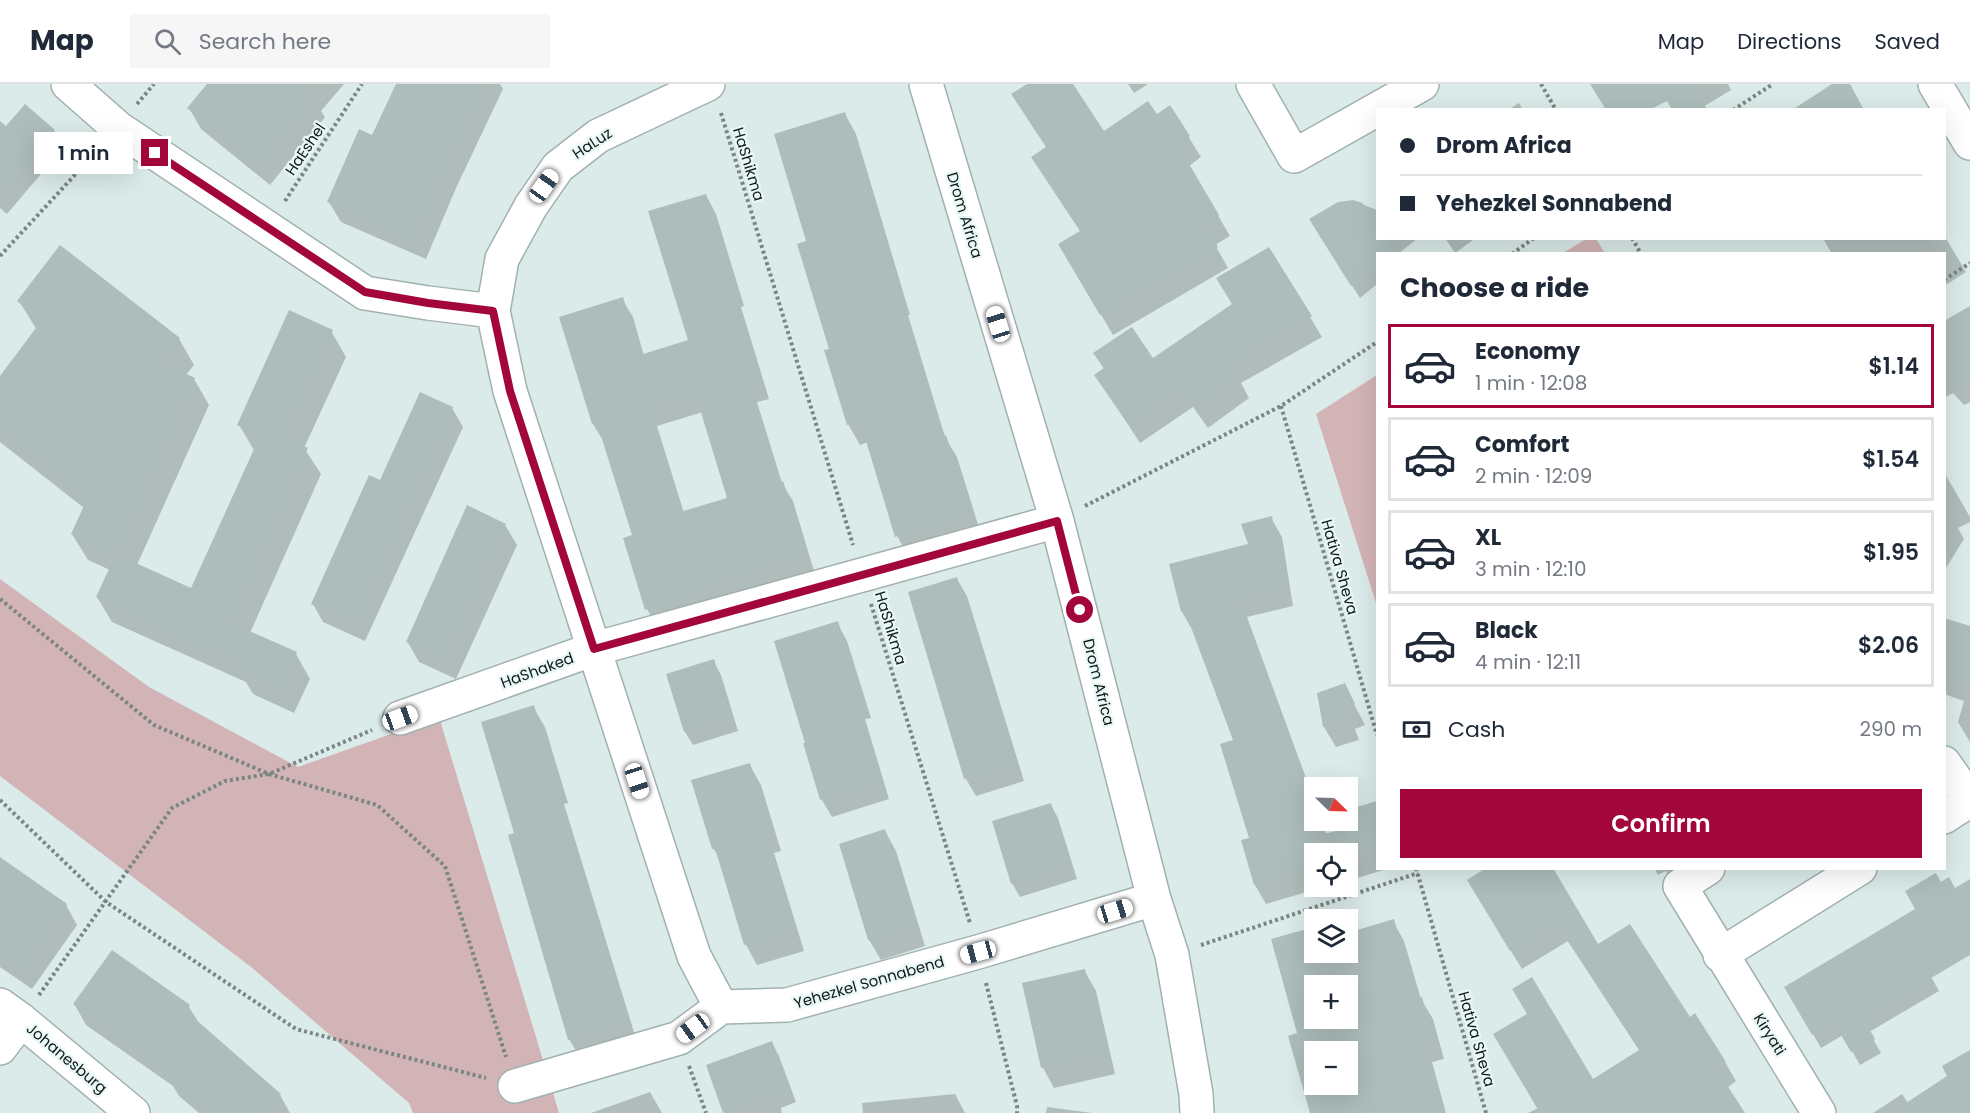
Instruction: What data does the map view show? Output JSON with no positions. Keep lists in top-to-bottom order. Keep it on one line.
{"streets":{"street":["HaLuz","Drom Africa","HaShaked","Yehezkel Sonnabend","Kiryati","Johanesburg"],"path":["HaEshel","HaShikma","Hativa Sheva"]},"crossings":[["HaLuz","HaShikma"],["HaShikma","HaShaked"],["HaShikma","Yehezkel Sonnabend"],["Drom Africa","HaShaked"],["Drom Africa","Yehezkel Sonnabend"]],"north":"bottom right","page":{"header":"Map","search":"Search here","nav":["Map","Directions","Saved"],"banner":["Drom Africa","Yehezkel Sonnabend"],"bubble":"1 min","heading":"Choose a ride","list":[{"name":"Economy","note":"1 min · 12:08","value":"$1.14"},{"name":"Comfort","note":"2 min · 12:09","value":"$1.54"},{"name":"XL","note":"3 min · 12:10","value":"$1.95"},{"name":"Black","note":"4 min · 12:11","value":"$2.06"}],"pay":["Cash","290 m"],"map_buttons":["+","−"],"buttons":"Confirm"}}
